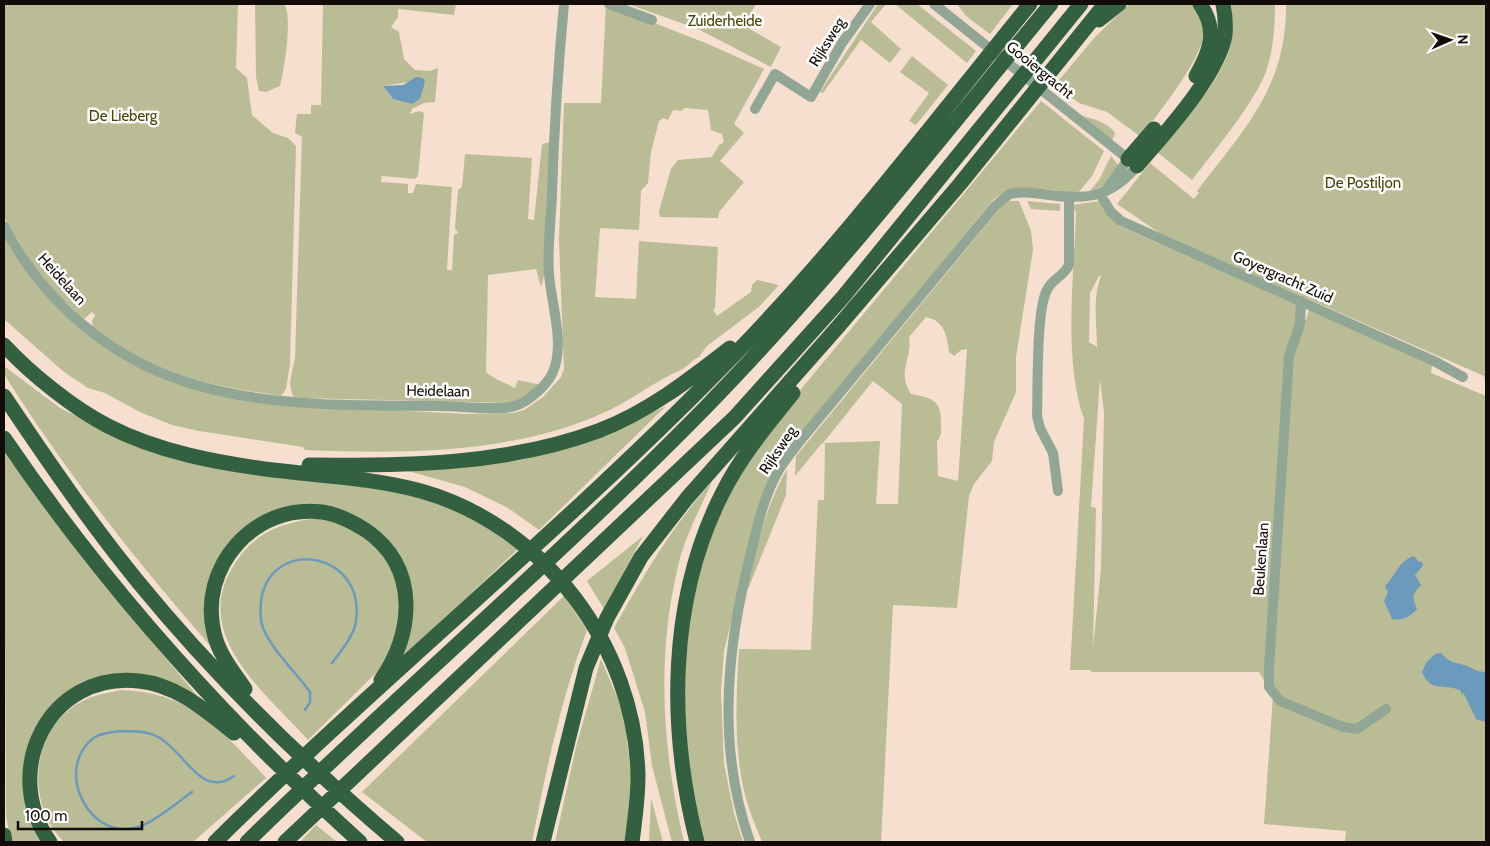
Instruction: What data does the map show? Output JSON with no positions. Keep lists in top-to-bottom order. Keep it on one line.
{"streets":{"street":["Rijksweg","Gooiergracht","Goyergracht Zuid","Heidelaan","Beukenlaan"]},"crossings":[["Goyergracht Zuid","Beukenlaan"]],"parks":["Zuiderheide","De Lieberg","De Postiljon"],"scale_bar":"100 m","north":"right"}
